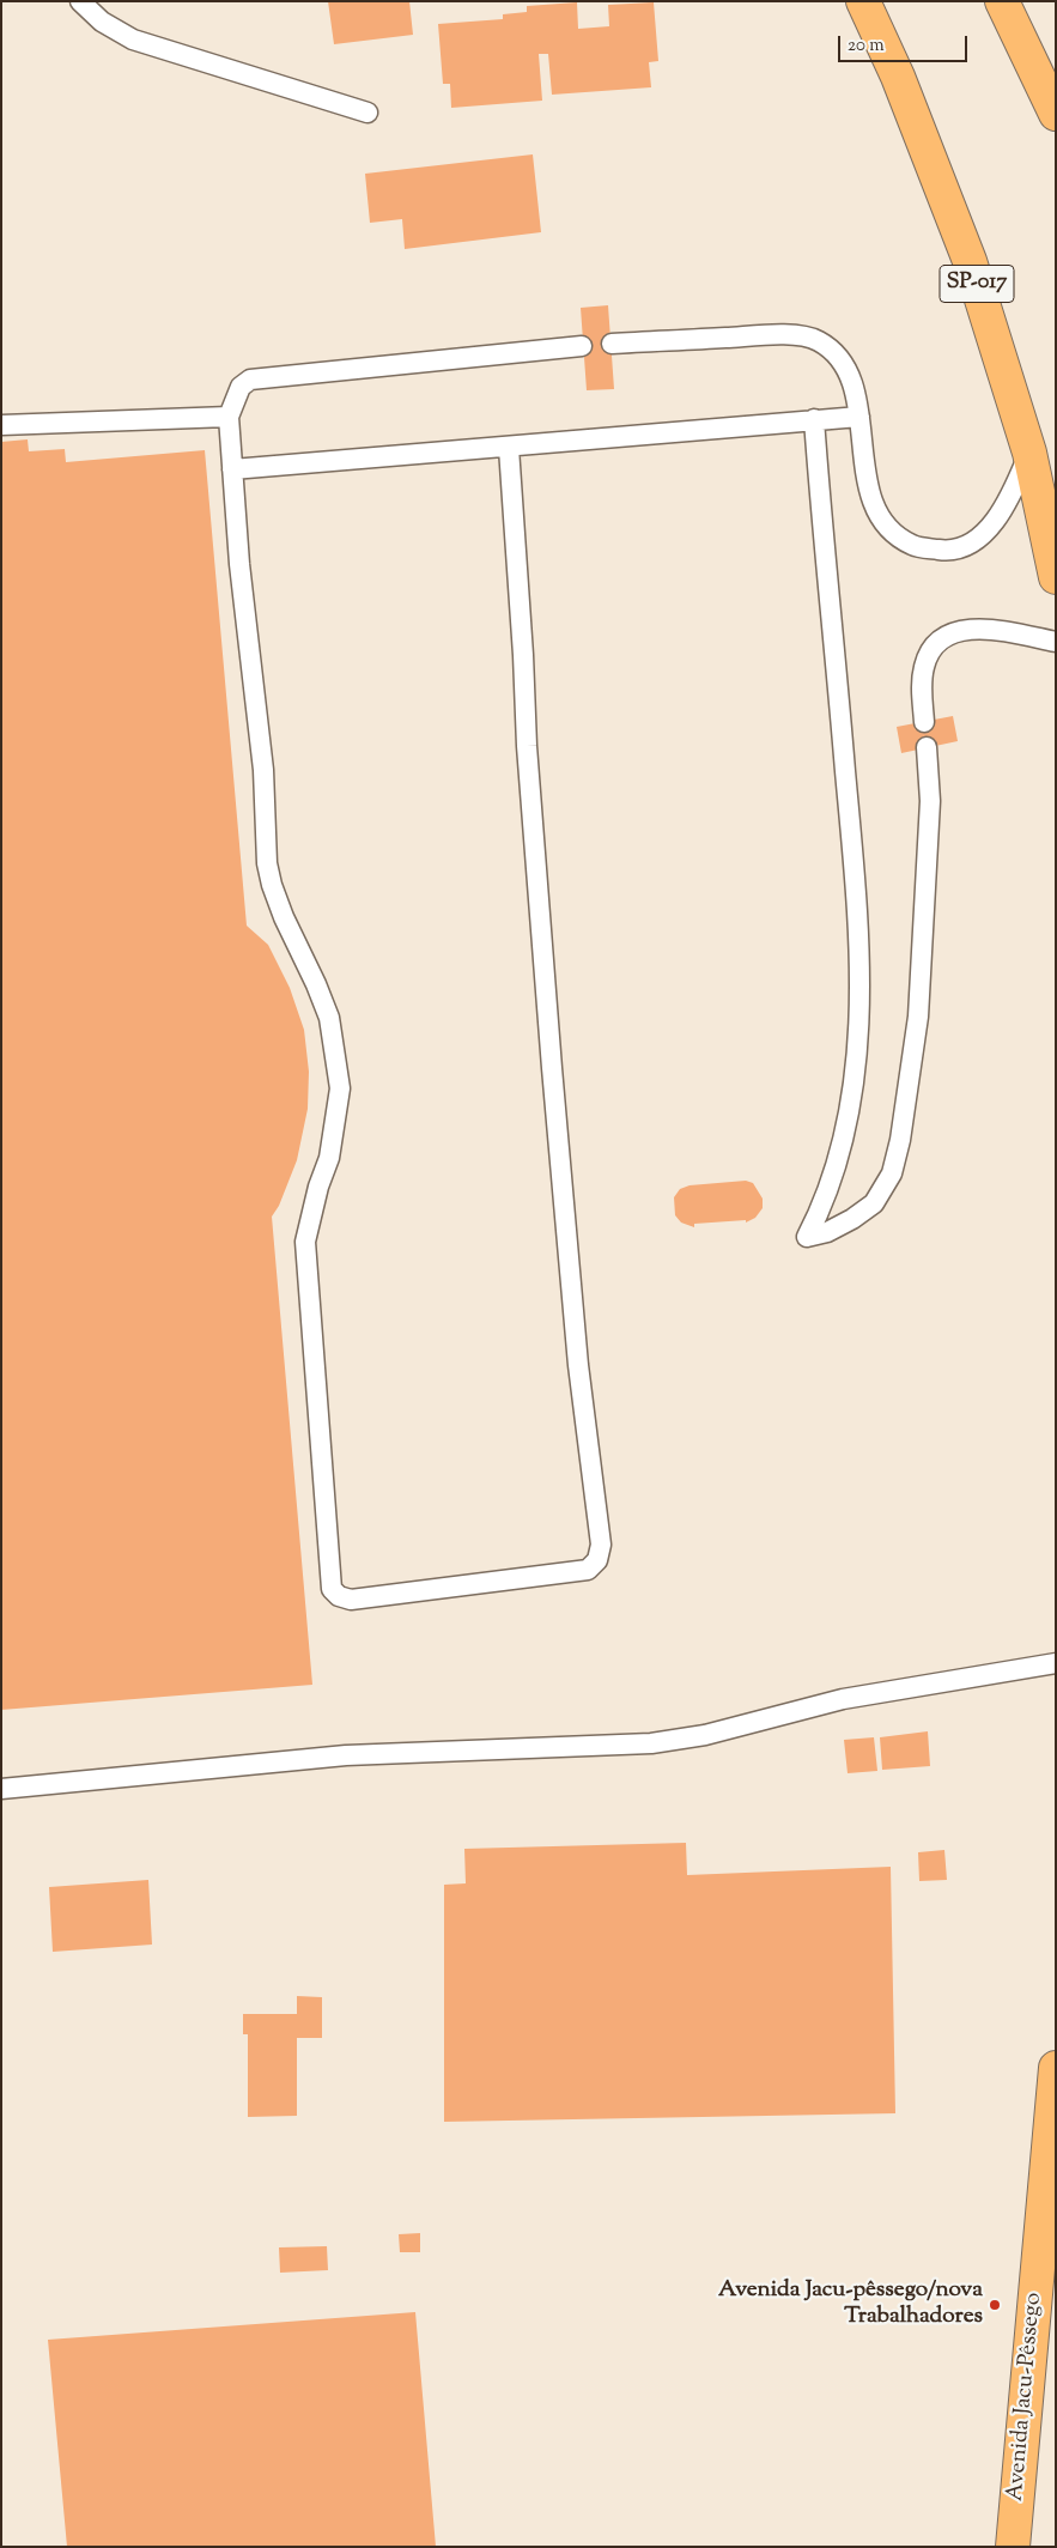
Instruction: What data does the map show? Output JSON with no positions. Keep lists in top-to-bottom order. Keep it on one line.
{"streets":{"highway":["SP-017","Avenida Jacu-Pêssego"]},"places":["Avenida Jacu-pêssego/nova Trabalhadores"],"scale_bar":"20 m"}
